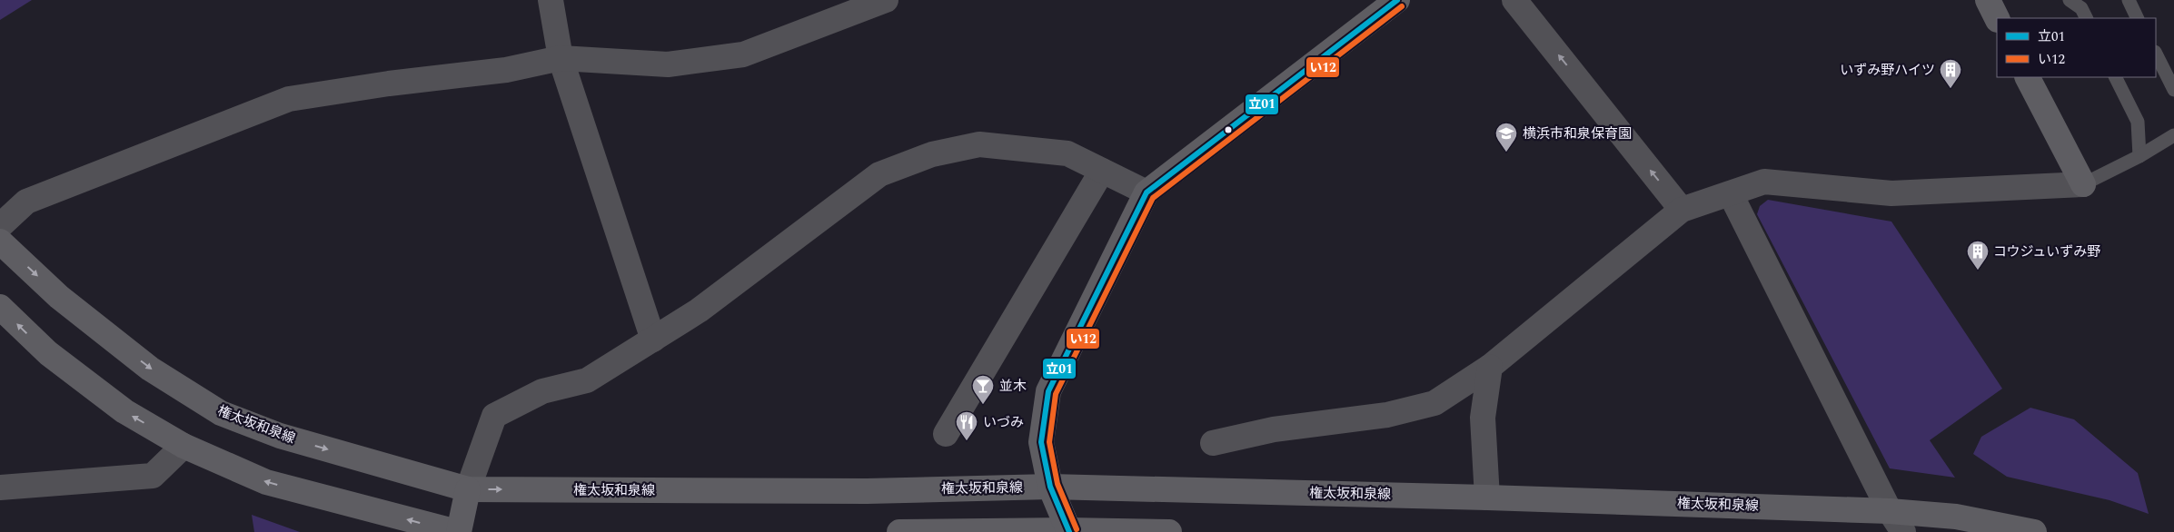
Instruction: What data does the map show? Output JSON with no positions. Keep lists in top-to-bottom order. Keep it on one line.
{"streets":{"street":["権太坂和泉線"]},"places":{"building":["いずみ野ハイツ","コウジュいずみ野"],"school or university":["横浜市和泉保育園"],"bar":["並木"],"restaurant":["いづみ"]},"lines":["transit line 立01","transit line い12"],"legend":["立01","い12"]}
